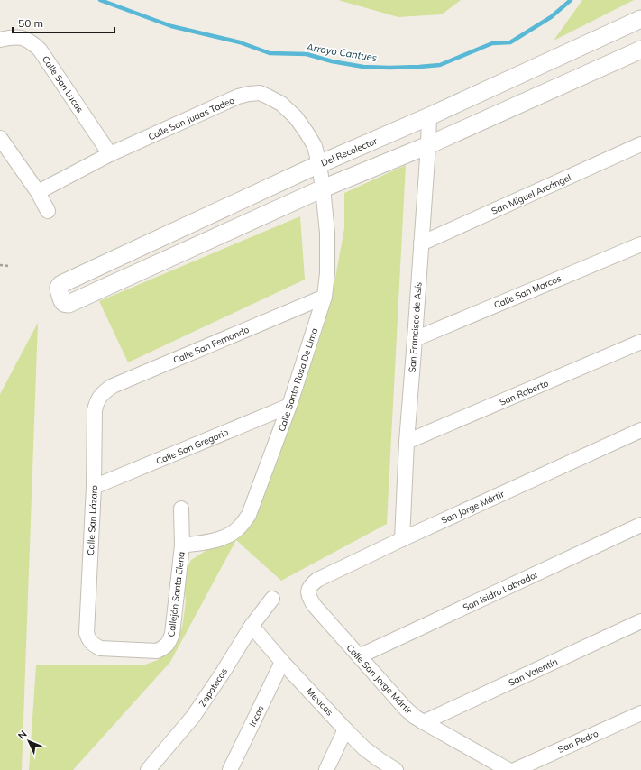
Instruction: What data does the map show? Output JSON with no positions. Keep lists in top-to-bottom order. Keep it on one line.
{"streets":{"street":["Calle San Lucas","Calle San Judas Tadeo","Del Recolector","San Miguel Arcángel","Calle San Marcos","San Francisco de Asís","Calle San Fernando","Calle Santa Rosa De Lima","San Roberto","Calle San Gregorio","San Jorge Mártir","Calle San Lázaro","San Isidro Labrador","Callejón Santa Elena","San Valentín","Calle San Jorge Mártir","Zapotecas","Mexicas","Incas","San Pedro"]},"crossings":[["Calle San Lucas","Calle San Judas Tadeo"],["Calle San Judas Tadeo","Del Recolector"],["Calle San Judas Tadeo","Calle Santa Rosa De Lima"],["Del Recolector","San Francisco de Asís"],["Del Recolector","Calle Santa Rosa De Lima"],["San Miguel Arcángel","San Francisco de Asís"],["Calle San Marcos","San Francisco de Asís"],["San Francisco de Asís","San Roberto"],["San Francisco de Asís","San Jorge Mártir"],["Calle San Fernando","Calle Santa Rosa De Lima"],["Calle San Fernando","Calle San Lázaro"],["Calle Santa Rosa De Lima","Calle San Gregorio"],["Calle Santa Rosa De Lima","Callejón Santa Elena"],["Calle San Gregorio","Calle San Lázaro"],["San Jorge Mártir","Calle San Jorge Mártir"],["Calle San Lázaro","Callejón Santa Elena"],["San Isidro Labrador","Calle San Jorge Mártir"],["San Valentín","Calle San Jorge Mártir"],["Zapotecas","Mexicas"],["Mexicas","Incas"]],"water":["Arroyo Cantues"],"scale_bar":"50 m","north":"top left"}
